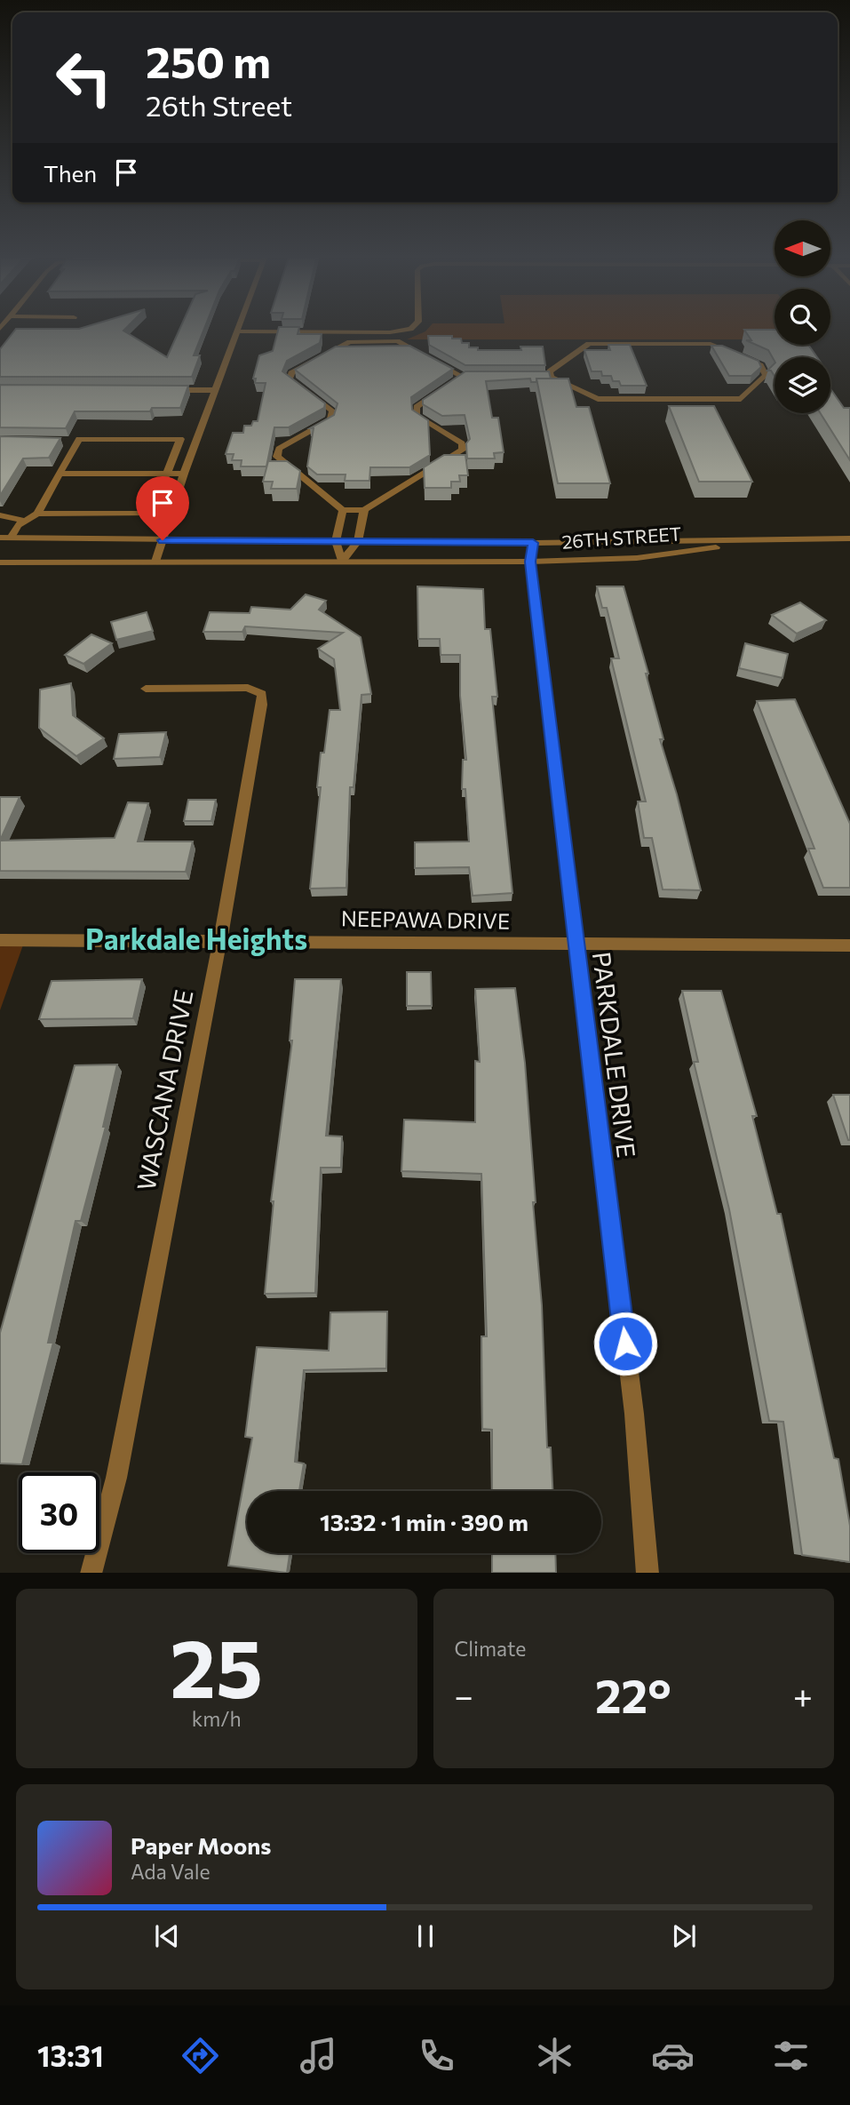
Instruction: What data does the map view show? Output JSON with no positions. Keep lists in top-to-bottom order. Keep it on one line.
{"streets":{"street":["26TH STREET","NEEPAWA DRIVE","PARKDALE DRIVE","WASCANA DRIVE"]},"crossings":[["26TH STREET","PARKDALE DRIVE"],["NEEPAWA DRIVE","PARKDALE DRIVE"],["NEEPAWA DRIVE","WASCANA DRIVE"]],"districts":["Parkdale Heights"],"north":"left","page":{"turn":["250 m","26th Street"],"then":"Then","limit":"30","trip":"13:32 · 1 min · 390 m","tile":[["25","km/h"],"Climate"],"heat":["−","22°","+"],"song":["Paper Moons","Ada Vale"],"tabs":"13:31"}}
